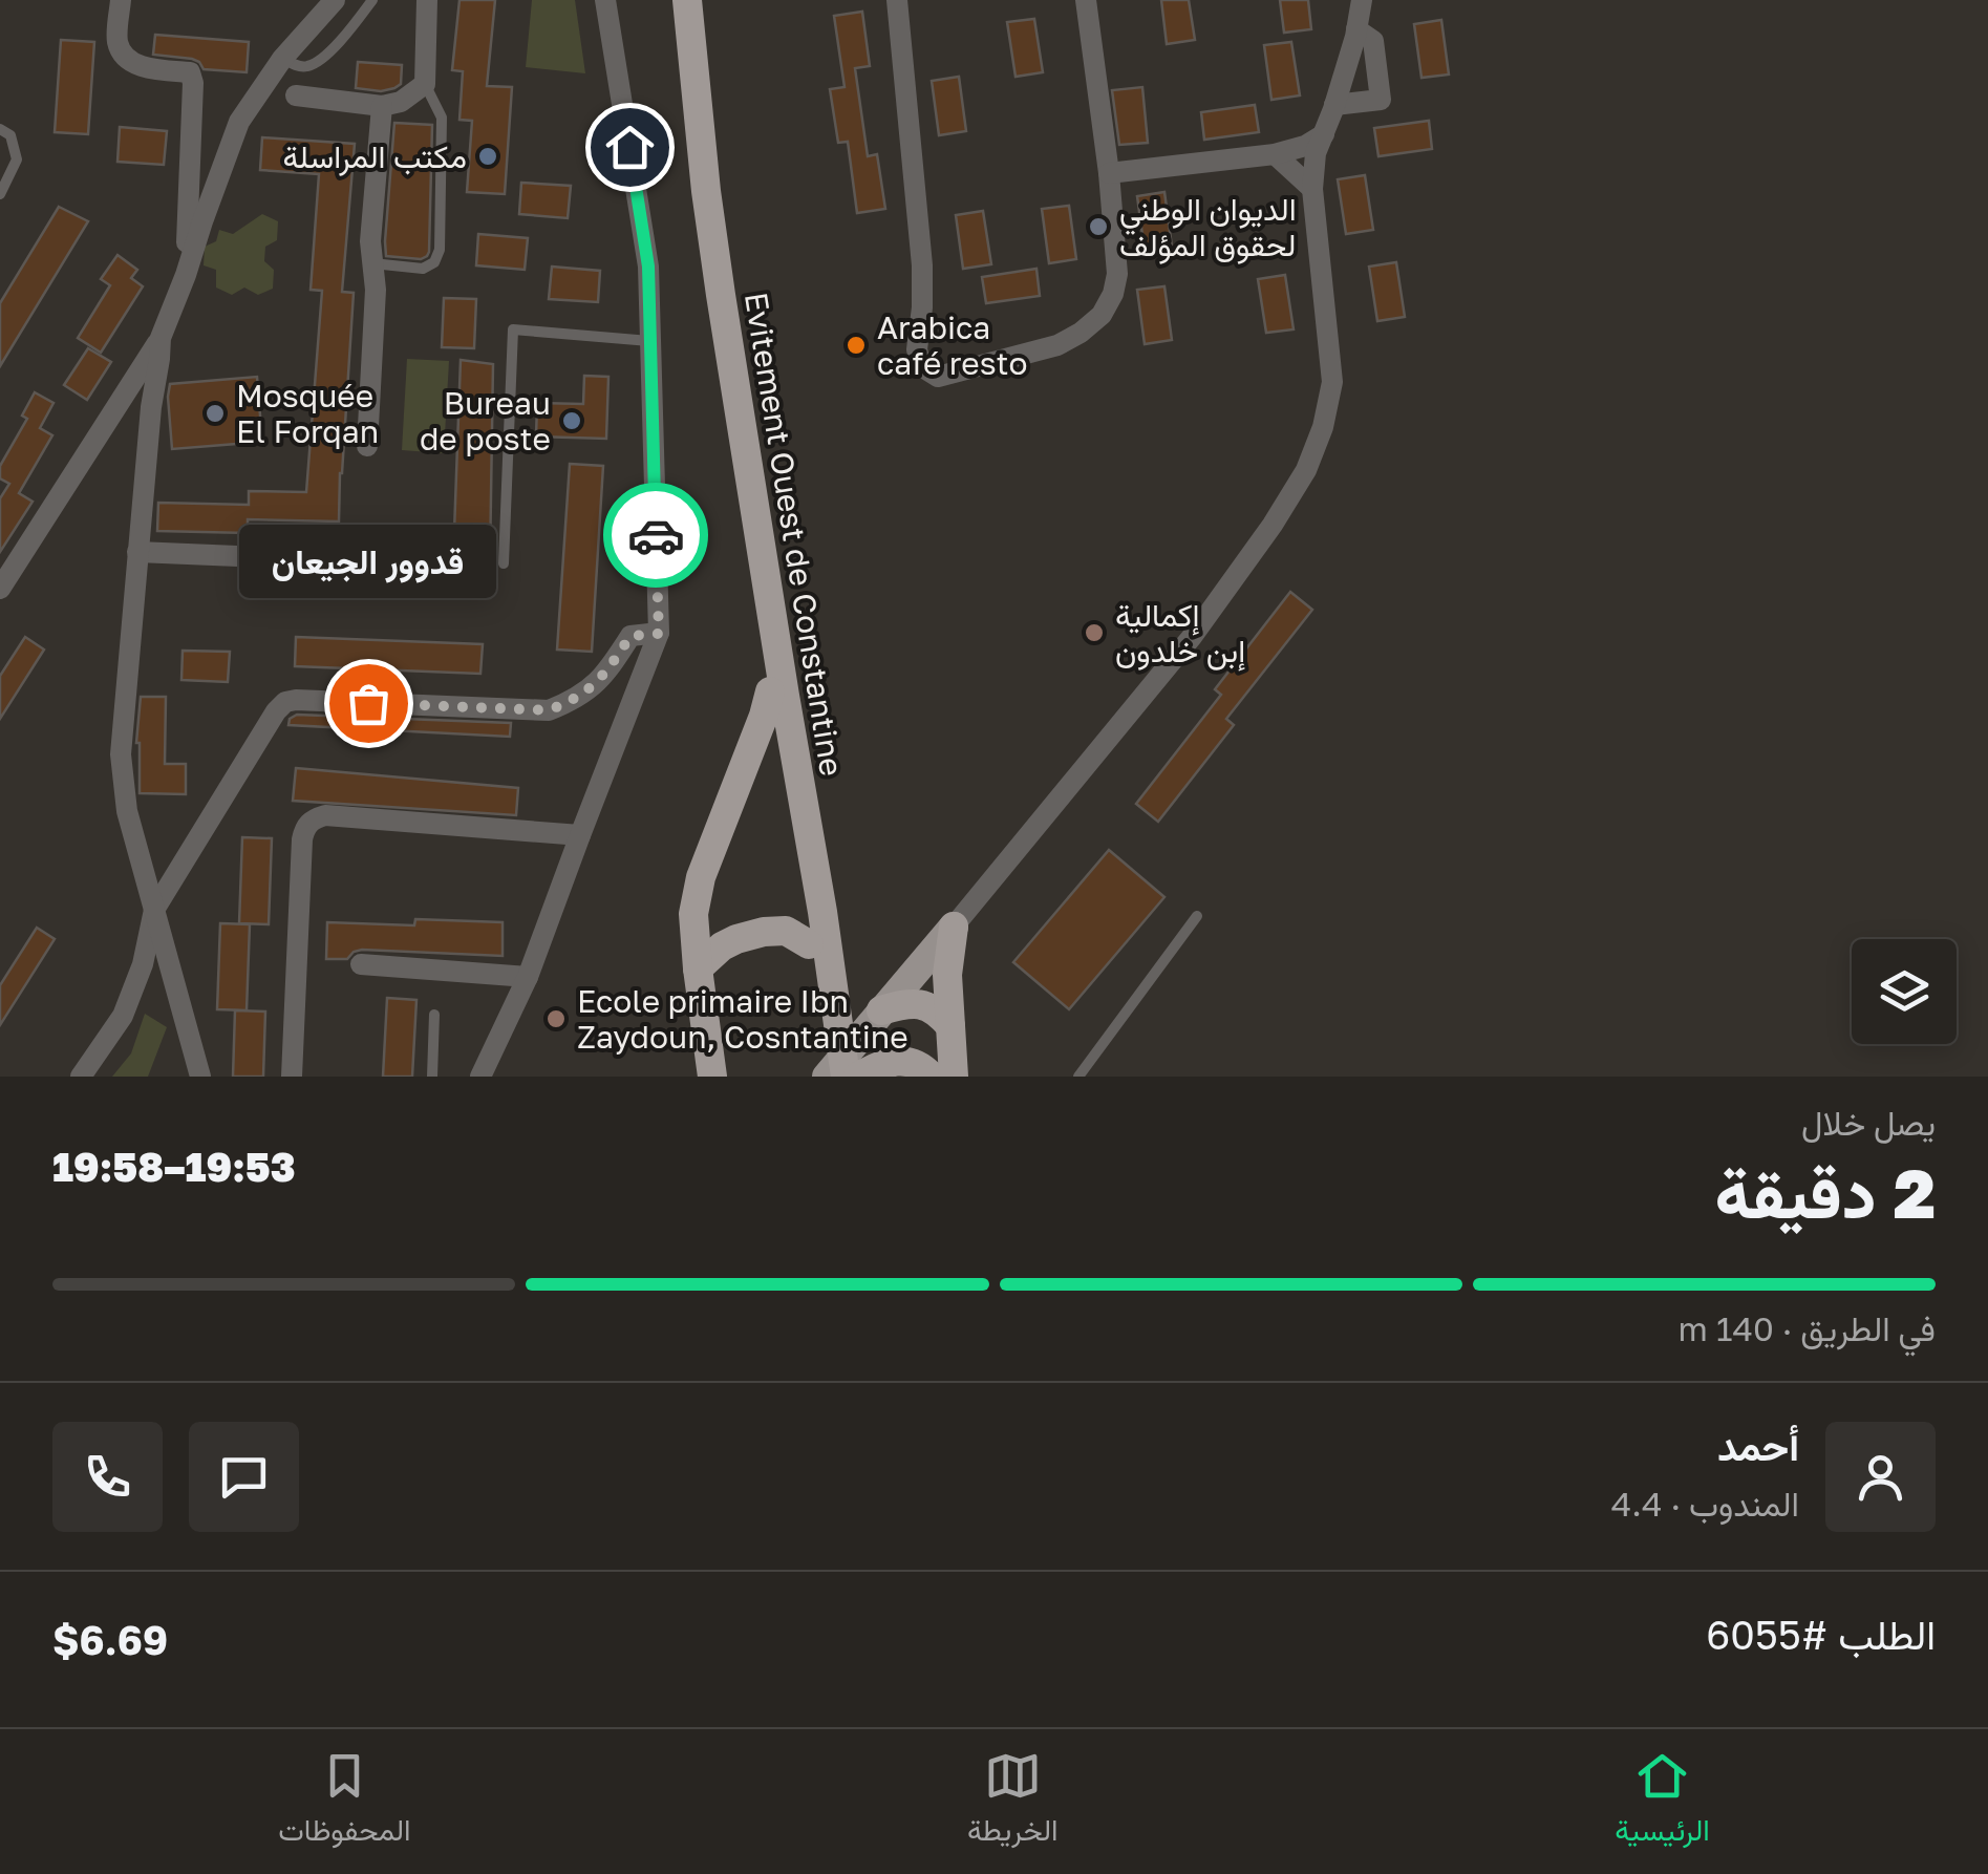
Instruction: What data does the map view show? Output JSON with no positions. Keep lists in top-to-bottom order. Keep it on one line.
{"streets":{"highway":["Evitement Ouest de Constantine"]},"places":["مكتب المراسلة","الديوان الوطني لحقوق المؤلف","Arabica café resto","Mosquée El Forqan","Bureau de poste","إكمالية إبن خلدون","قدوور الجيعان","Ecole primaire Ibn Zaydoun, Cosntantine"],"page":{"bubble":"قدوور الجيعان","heading":["2 دقيقة","يصل خلال","19:53–19:58"],"panel":["أحمد","المندوب · 4.4","الطلب #6055","$6.69"],"bar":"في الطريق · 140 m","tabs":["الرئيسية","الخريطة","المحفوظات"]}}
